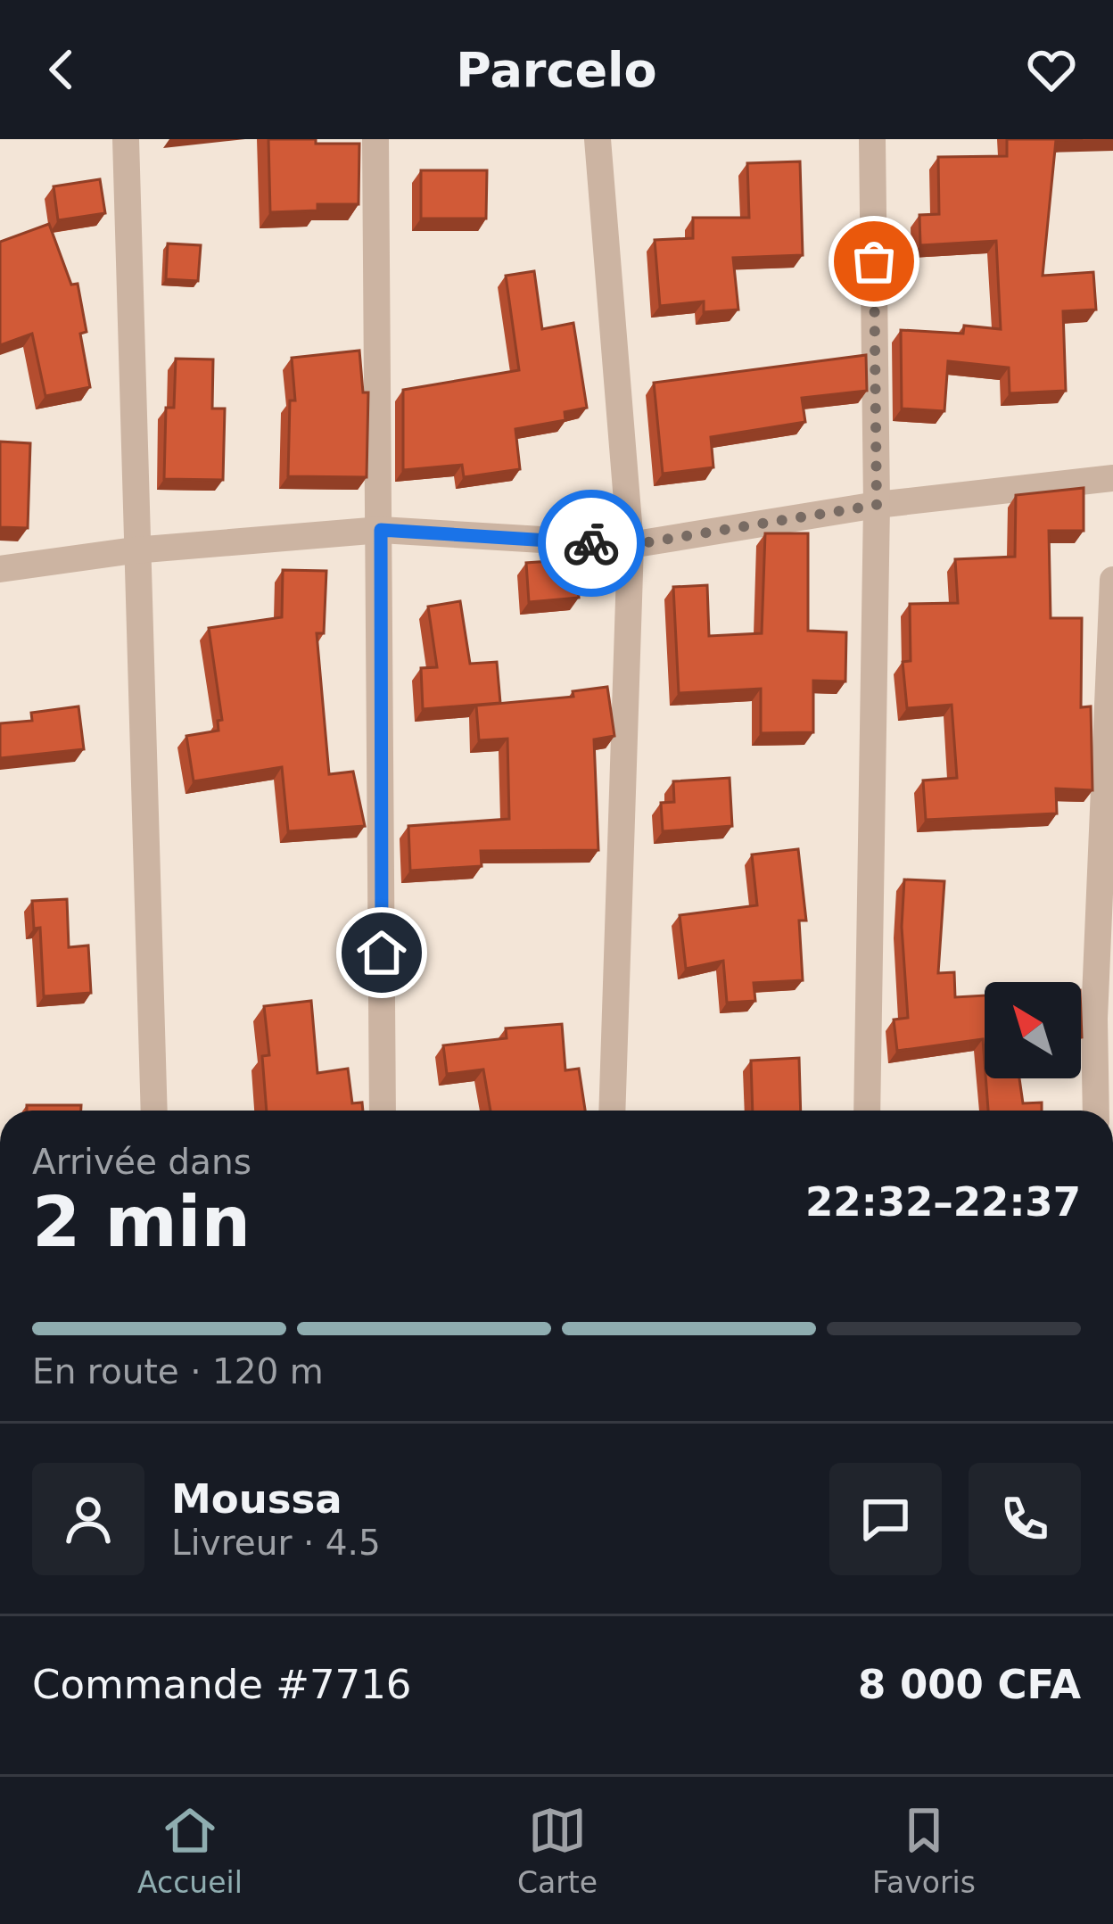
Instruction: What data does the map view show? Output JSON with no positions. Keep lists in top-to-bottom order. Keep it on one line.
{"north":"top left","page":{"header":"Parcelo","heading":["2 min","Arrivée dans","22:32–22:37"],"panel":["Moussa","Livreur · 4.5","Commande #7716","8 000 CFA"],"bar":"En route · 120 m","tabs":["Accueil","Carte","Favoris"]}}
